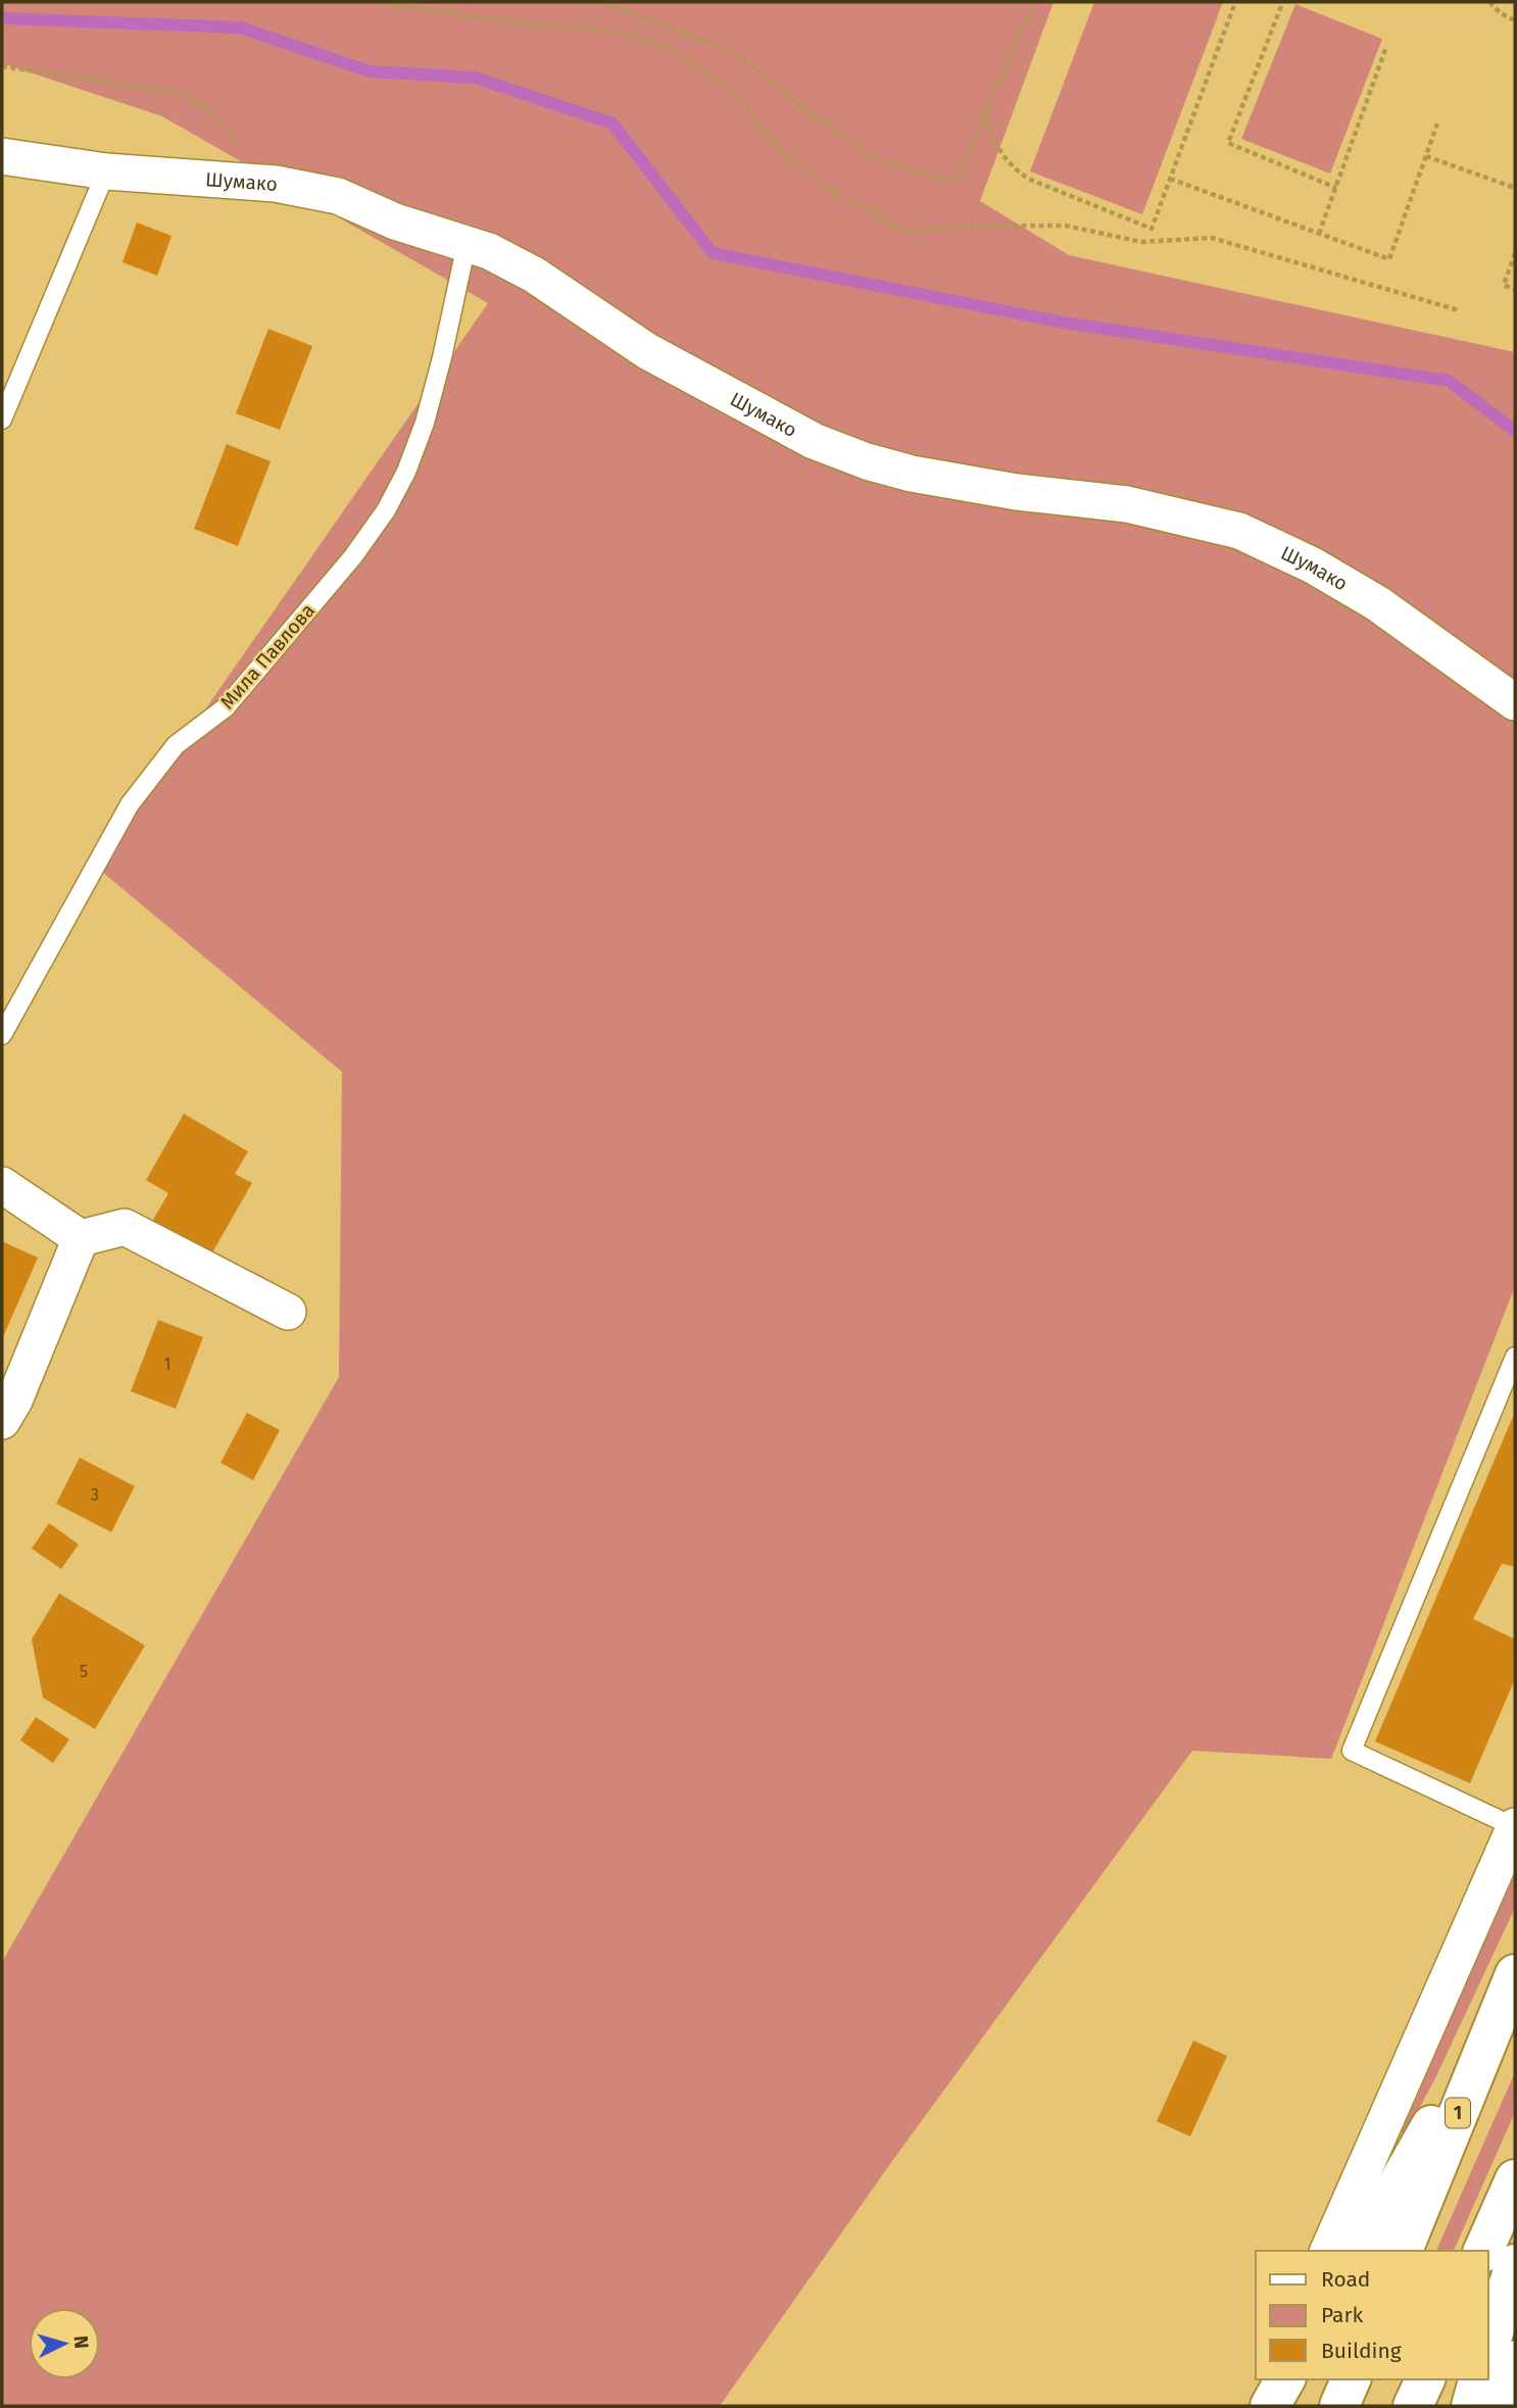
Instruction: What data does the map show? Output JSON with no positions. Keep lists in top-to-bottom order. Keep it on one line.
{"streets":{"highway":["1"],"street":["Шумако"],"lane":["Мила Павлова"]},"crossings":[["Шумако","Мила Павлова"]],"house_numbers":["1","3","5"],"legend":["Road","Park","Building"],"north":"right"}
